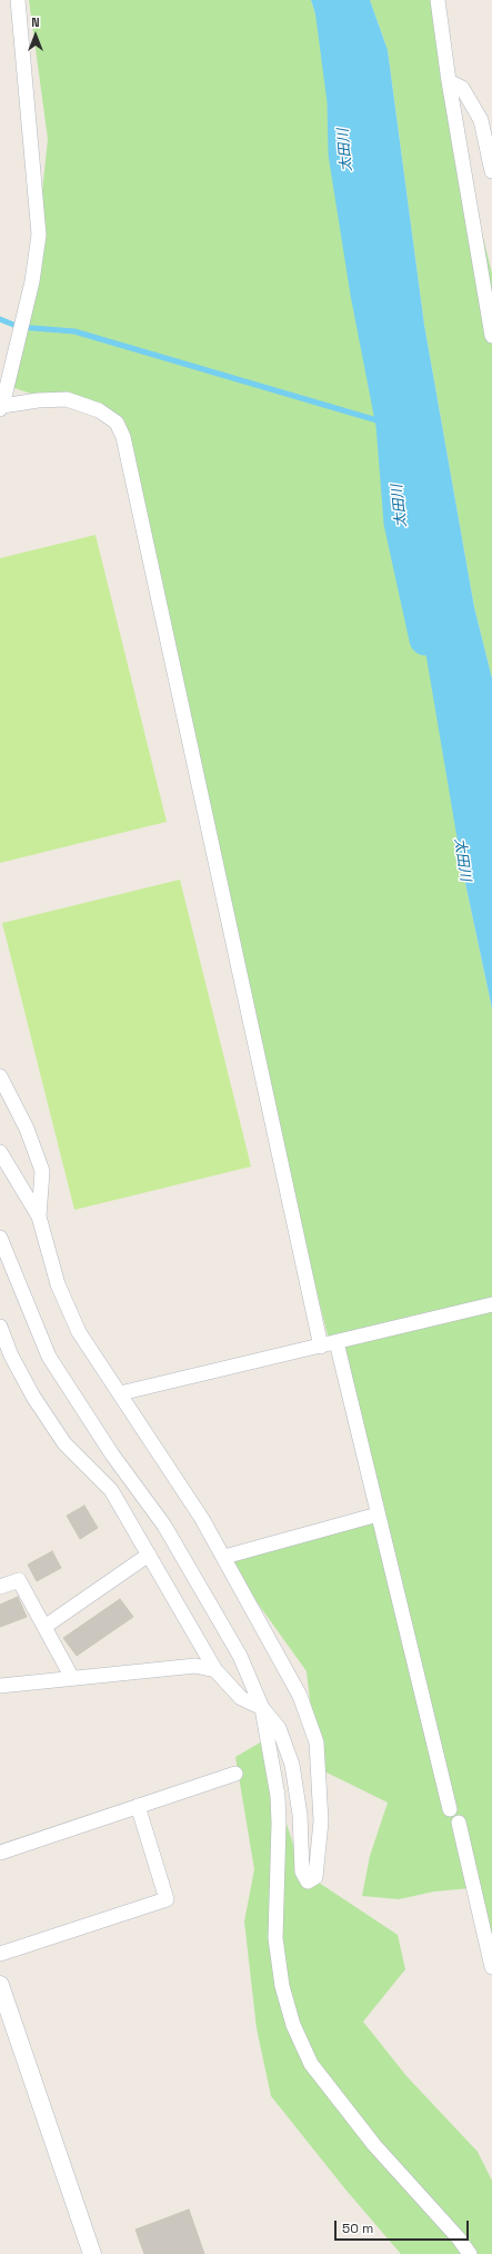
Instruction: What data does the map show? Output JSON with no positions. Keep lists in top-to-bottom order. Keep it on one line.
{"water":["太田川"],"scale_bar":"50 m","north":"top"}
